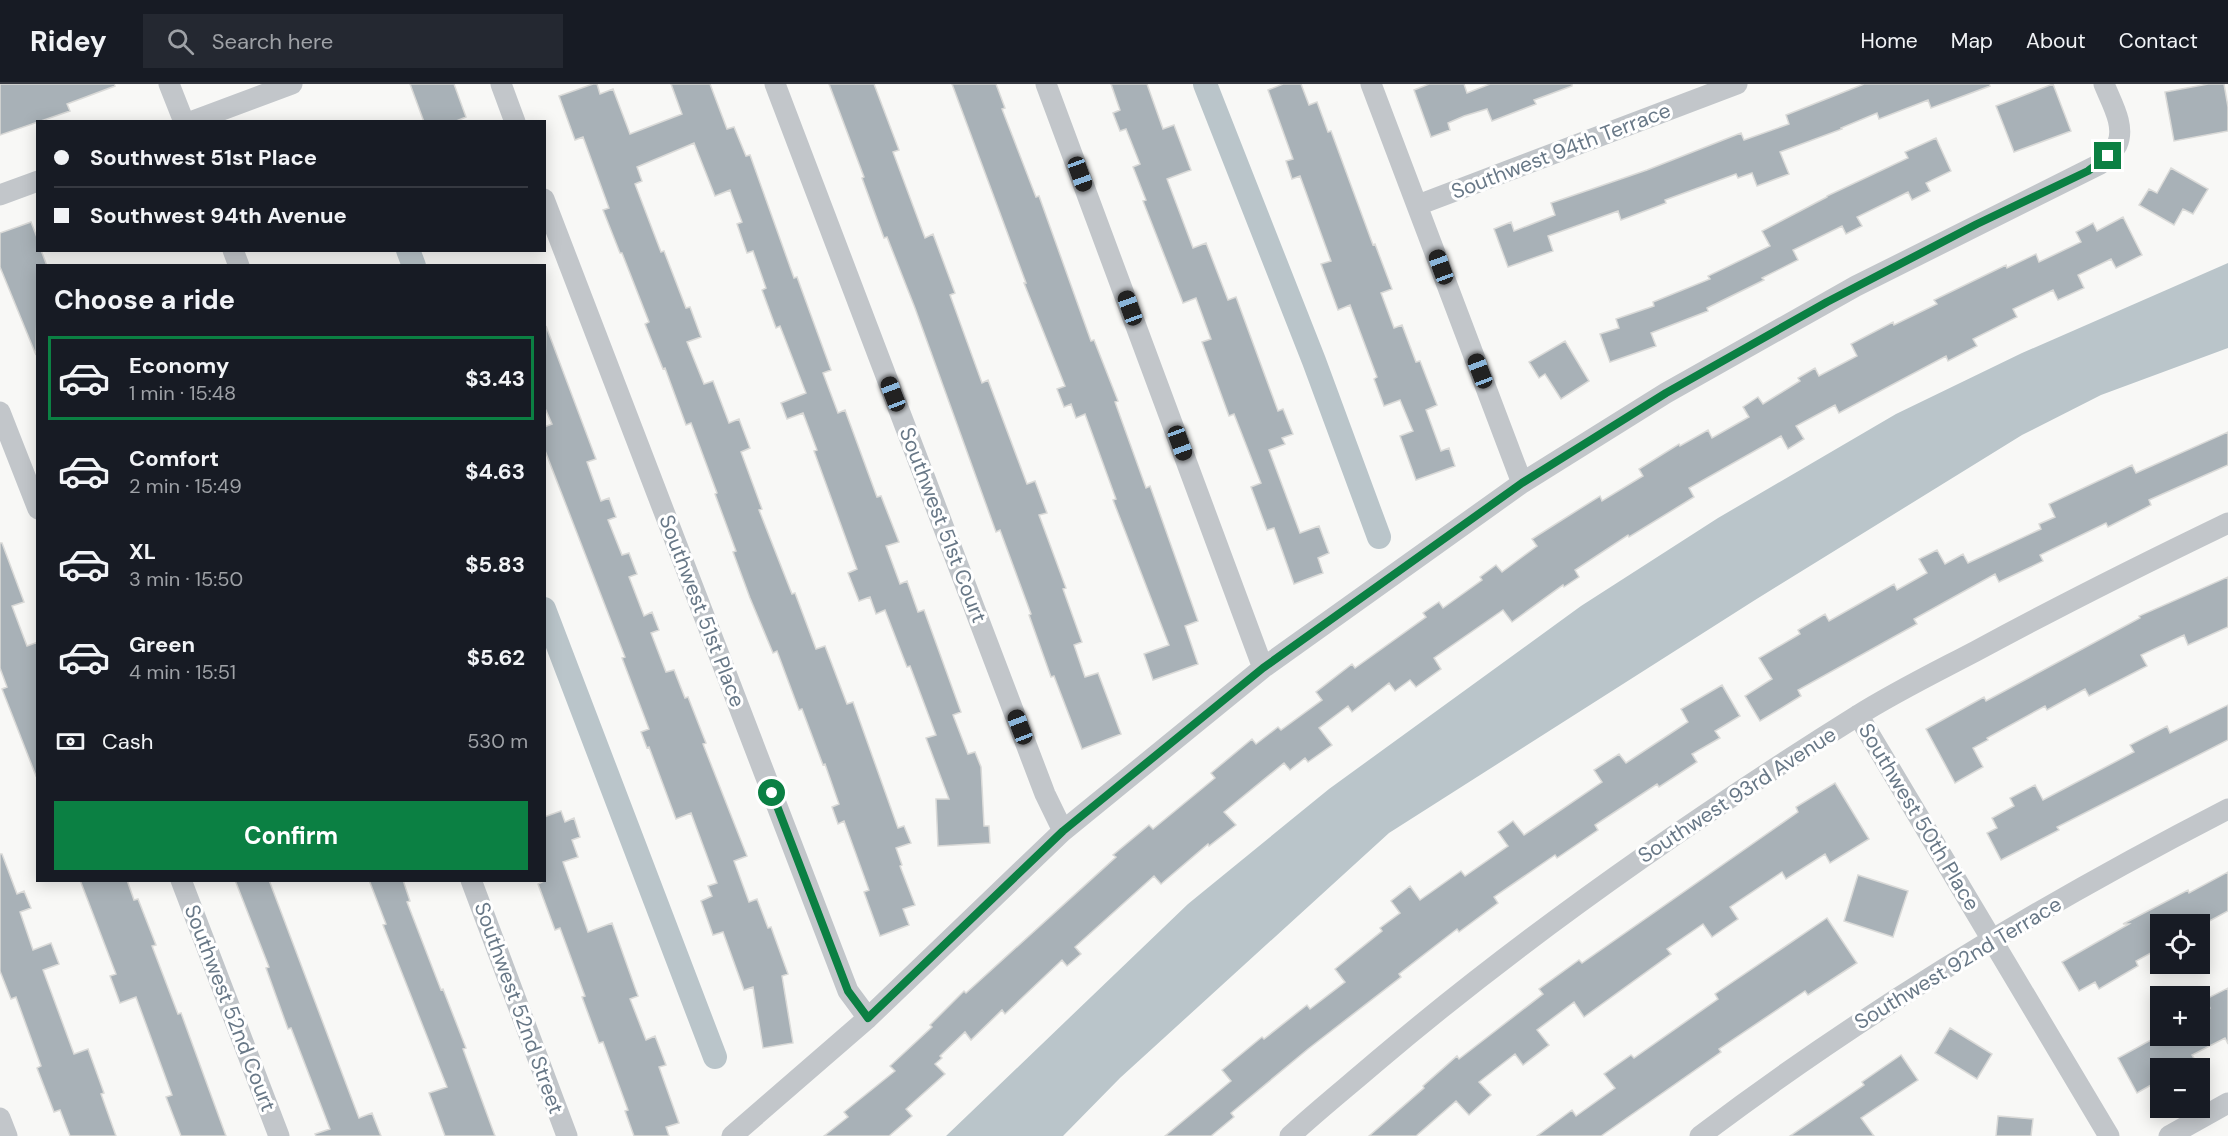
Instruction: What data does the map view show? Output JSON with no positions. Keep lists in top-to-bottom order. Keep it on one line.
{"streets":{"street":["Southwest 94th Terrace","Southwest 51st Court","Southwest 51st Place","Southwest 93rd Avenue","Southwest 50th Place","Southwest 92nd Terrace","Southwest 52nd Court","Southwest 52nd Street"]},"crossings":[["Southwest 93rd Avenue","Southwest 50th Place"],["Southwest 50th Place","Southwest 92nd Terrace"]],"page":{"header":"Ridey","search":"Search here","nav":["Home","Map","About","Contact"],"banner":["Southwest 51st Place","Southwest 94th Avenue"],"heading":"Choose a ride","list":[{"name":"Economy","note":"1 min · 15:48","value":"$3.43"},{"name":"Comfort","note":"2 min · 15:49","value":"$4.63"},{"name":"XL","note":"3 min · 15:50","value":"$5.83"},{"name":"Green","note":"4 min · 15:51","value":"$5.62"}],"pay":["Cash","530 m"],"buttons":"Confirm","map_buttons":["+","−"]}}
